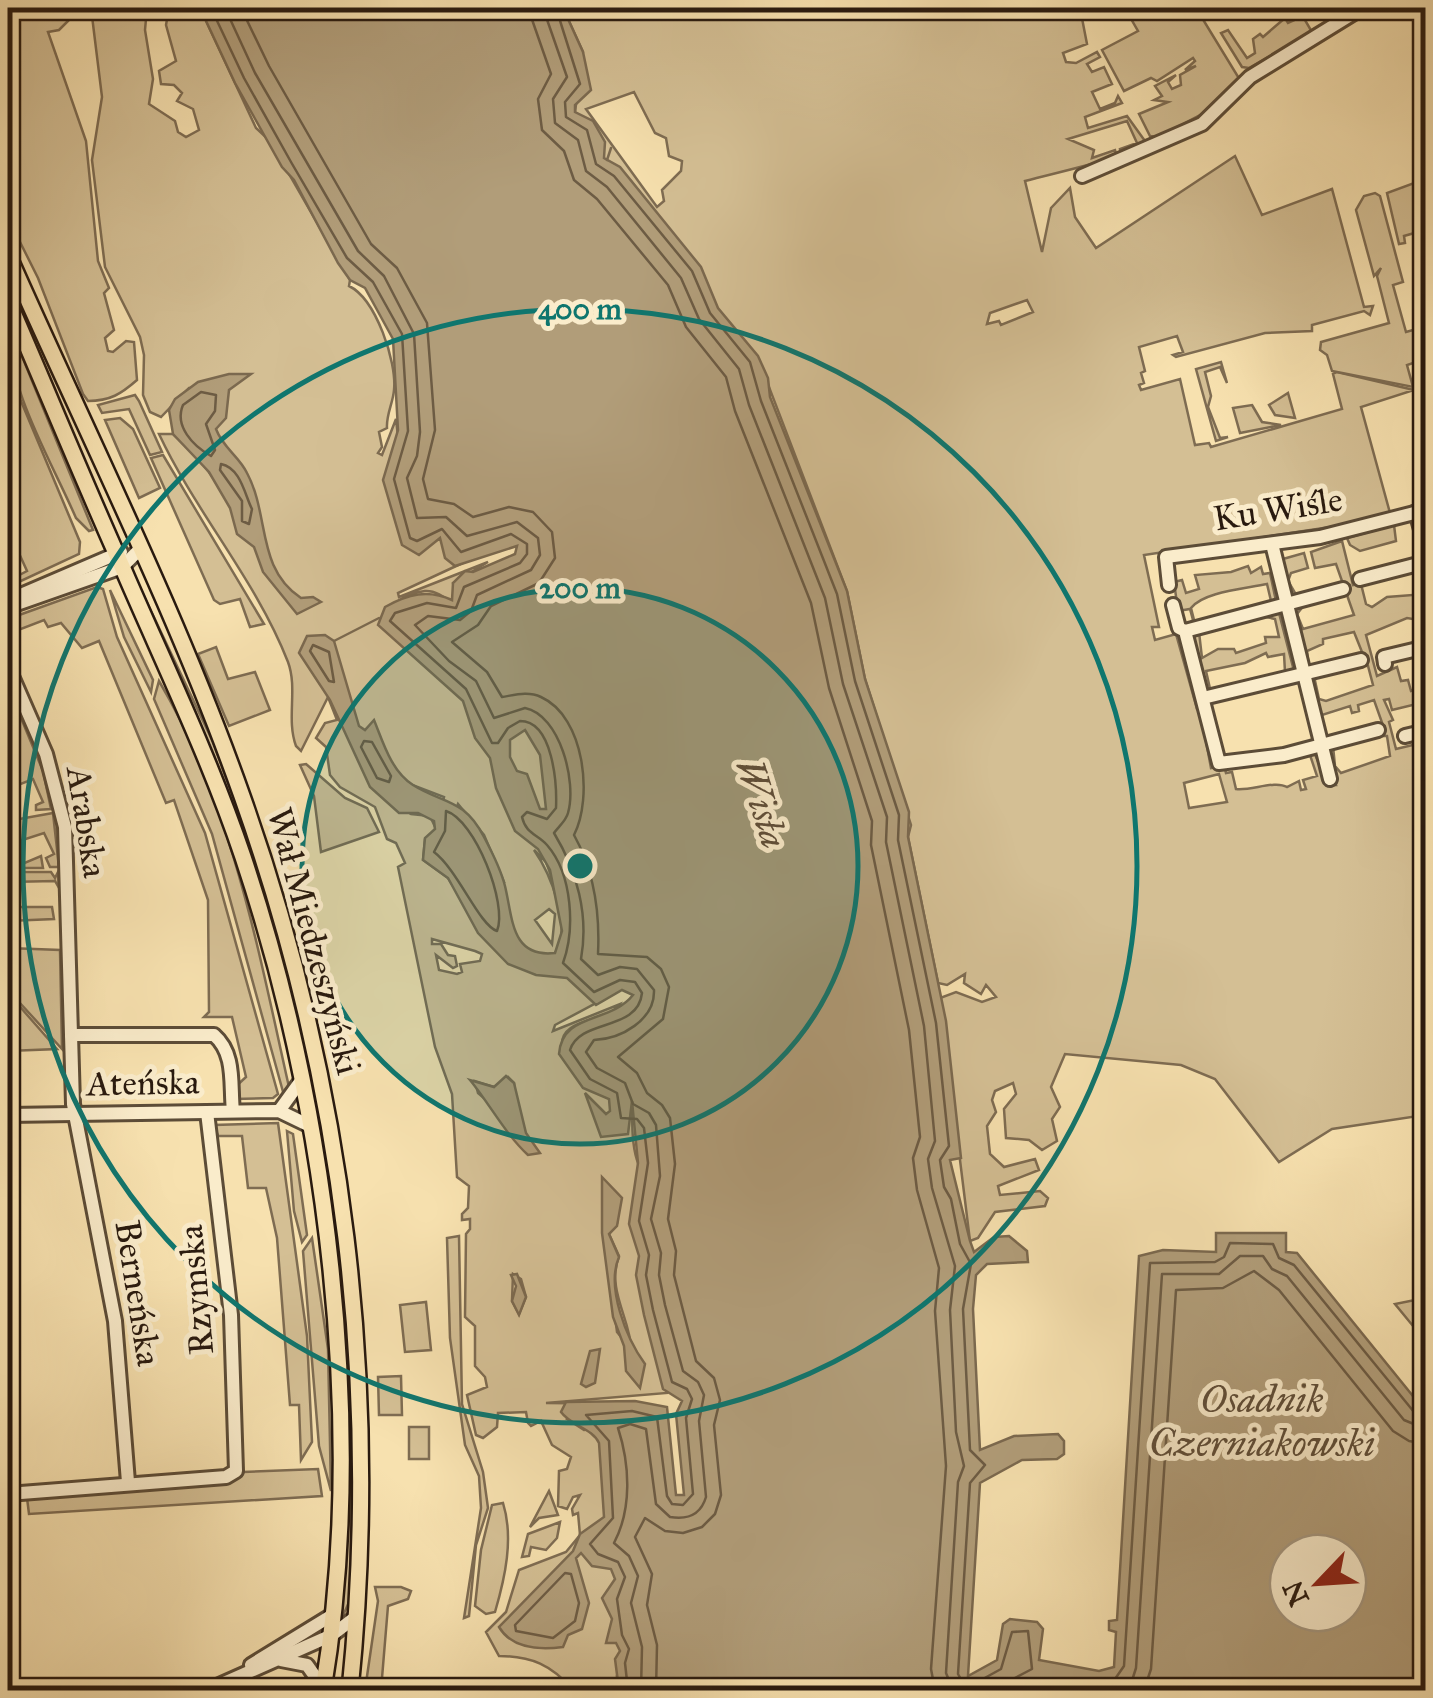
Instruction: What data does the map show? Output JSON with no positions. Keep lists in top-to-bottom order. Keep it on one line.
{"streets":{"main road":["Wał Miedzeszyński"],"street":["Ku Wiśle","Arabska","Ateńska","Rzymska","Berneńska"]},"crossings":[["Arabska","Ateńska"],["Arabska","Berneńska"],["Wał Miedzeszyński","Ateńska"],["Ateńska","Rzymska"],["Ateńska","Berneńska"],["Rzymska","Berneńska"]],"water":["Wisła","Osadnik Czerniakowski"],"north":"bottom left","rings":["400 m","200 m"]}
